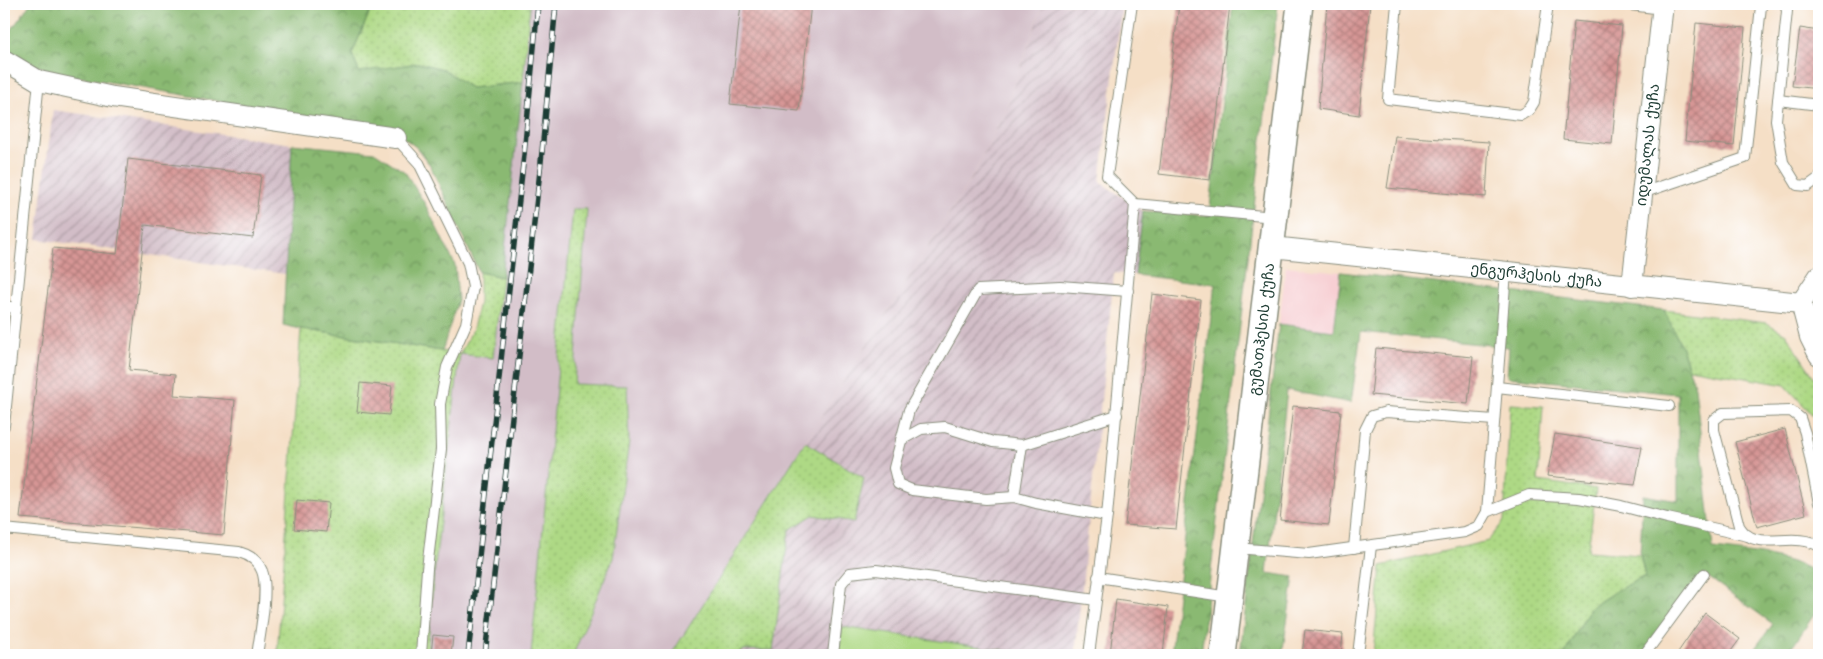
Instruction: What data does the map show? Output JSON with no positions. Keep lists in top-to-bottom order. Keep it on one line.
{"streets":{"street":["იდუმალას ქუჩა","ენგურჰესის ქუჩა","გუმათჰესის ქუჩა"]},"crossings":[["იდუმალას ქუჩა","ენგურჰესის ქუჩა"],["ენგურჰესის ქუჩა","გუმათჰესის ქუჩა"]]}
